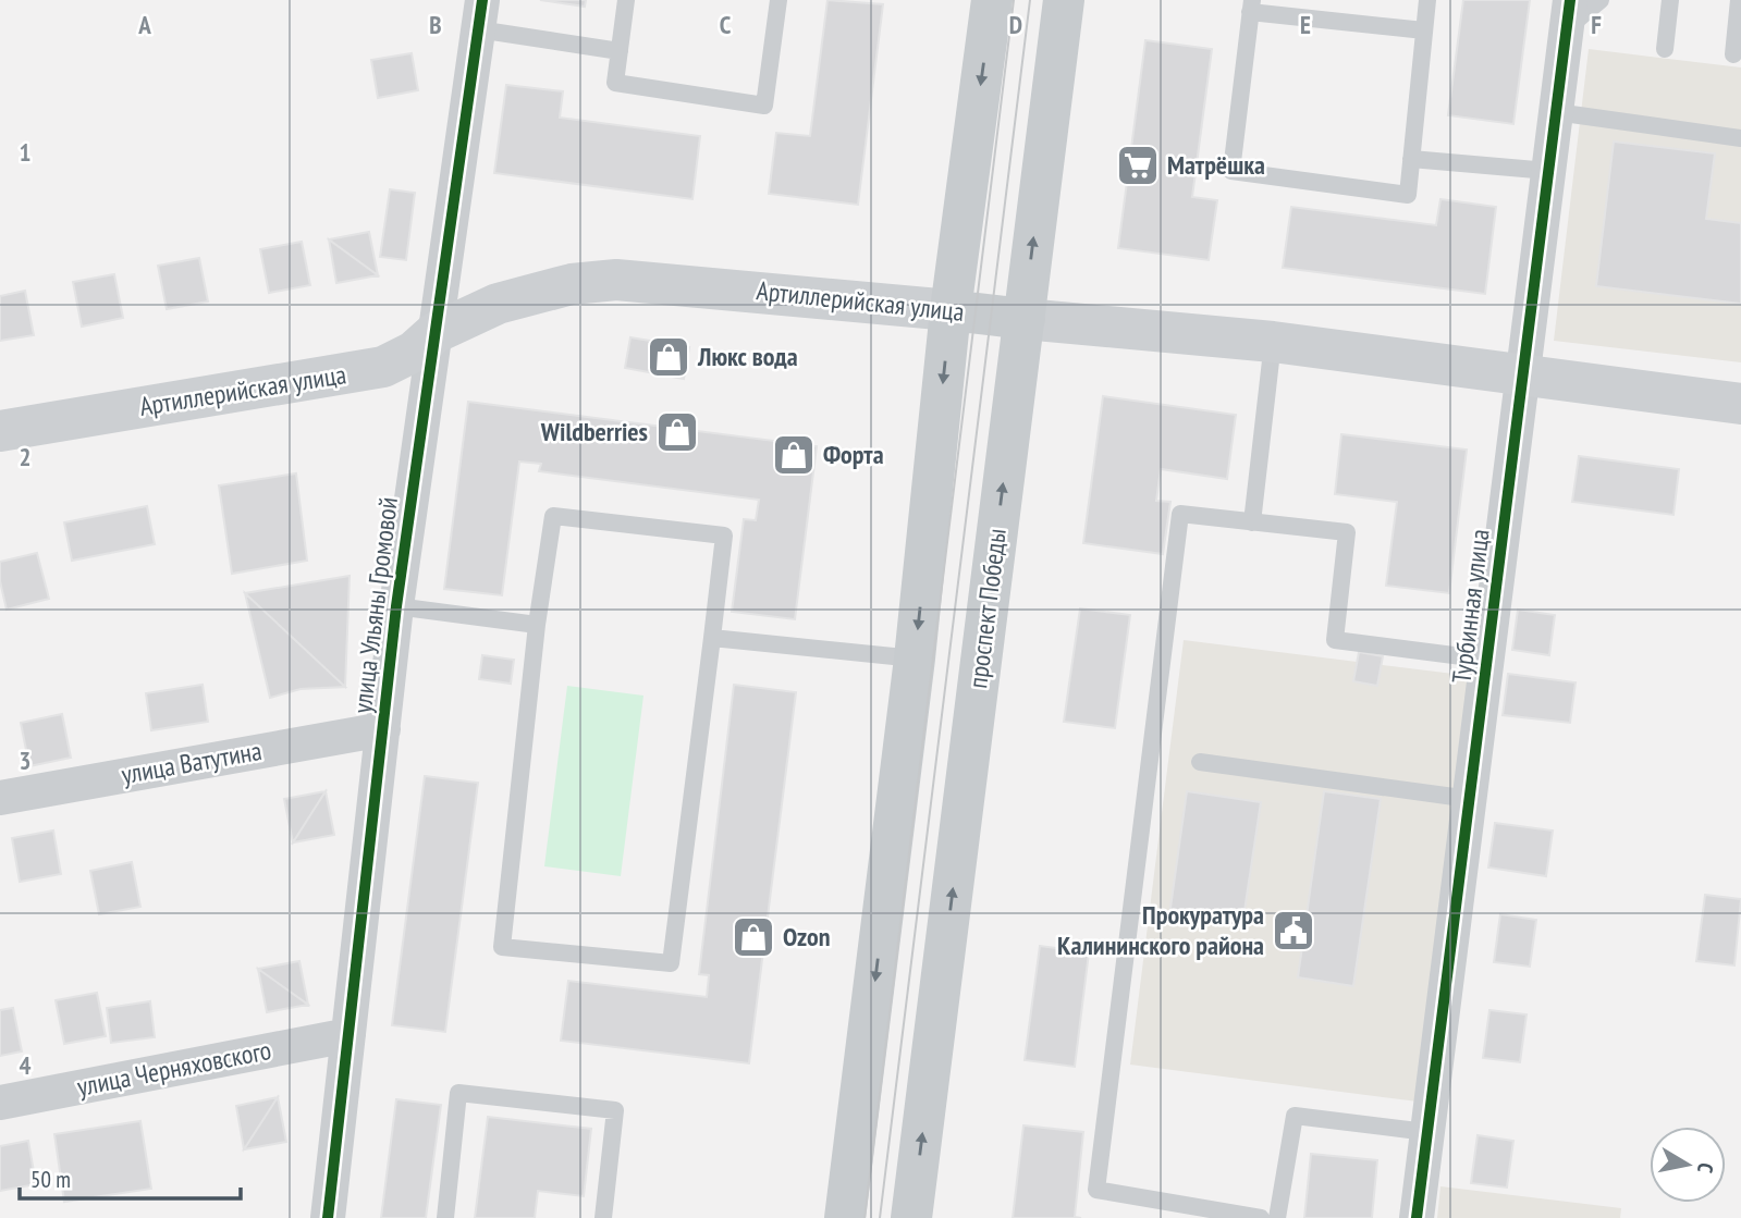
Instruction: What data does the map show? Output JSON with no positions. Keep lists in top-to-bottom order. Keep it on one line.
{"streets":{"main road":["Артиллерийская улица","проспект Победы"],"street":["улица Ульяны Громовой","Турбинная улица","улица Ватутина","улица Черняховского"]},"crossings":[["Артиллерийская улица","улица Ульяны Громовой"],["Артиллерийская улица","Турбинная улица"],["Артиллерийская улица","проспект Победы"],["улица Ульяны Громовой","улица Ватутина"],["улица Ульяны Громовой","улица Черняховского"]],"places":{"supermarket":["Матрёшка"],"shop":["Люкс вода","Wildberries","Форта","Ozon"],"public building":["Прокуратура Калининского района"]},"scale_bar":"50 m","north":"right","grid":{"columns":["A","B","C","D","E","F"],"rows":["1","2","3","4"]}}
